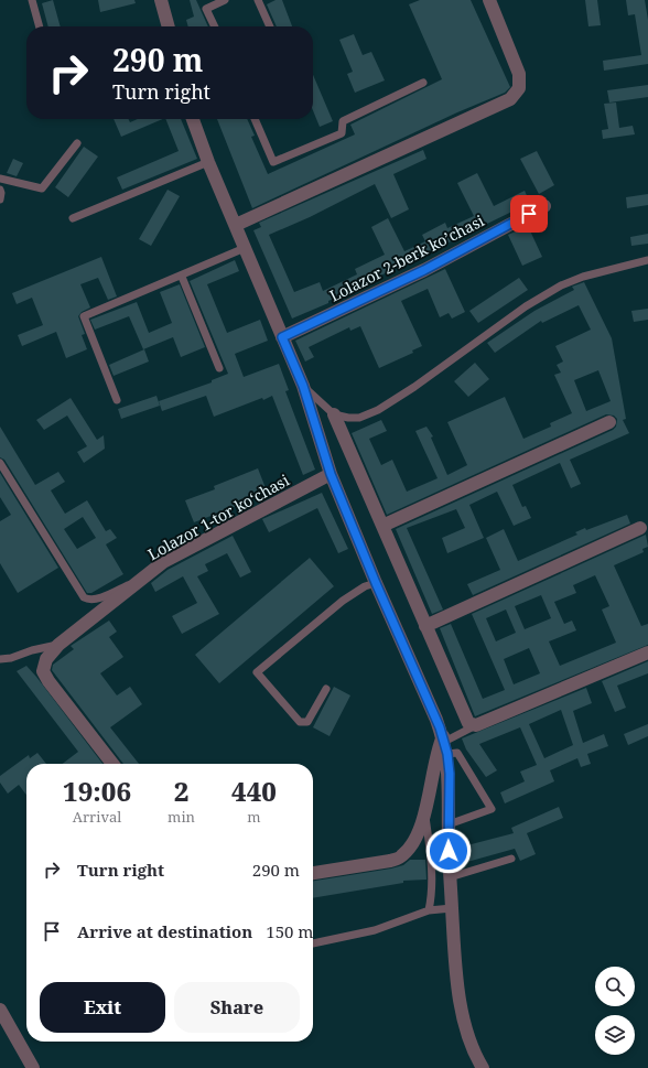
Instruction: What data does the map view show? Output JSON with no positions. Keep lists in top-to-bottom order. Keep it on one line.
{"streets":{"street":["Lolazor 2-berk koʼchasi","Lolazor 1-tor ko‘chasi"]},"page":{"turn":["290 m","Turn right"],"eta":["19:06","Arrival","2","min","440","m"],"list":[{"name":"Turn right","value":"290 m"},{"name":"Arrive at destination","value":"150 m"}],"buttons":["Exit","Share"]}}
